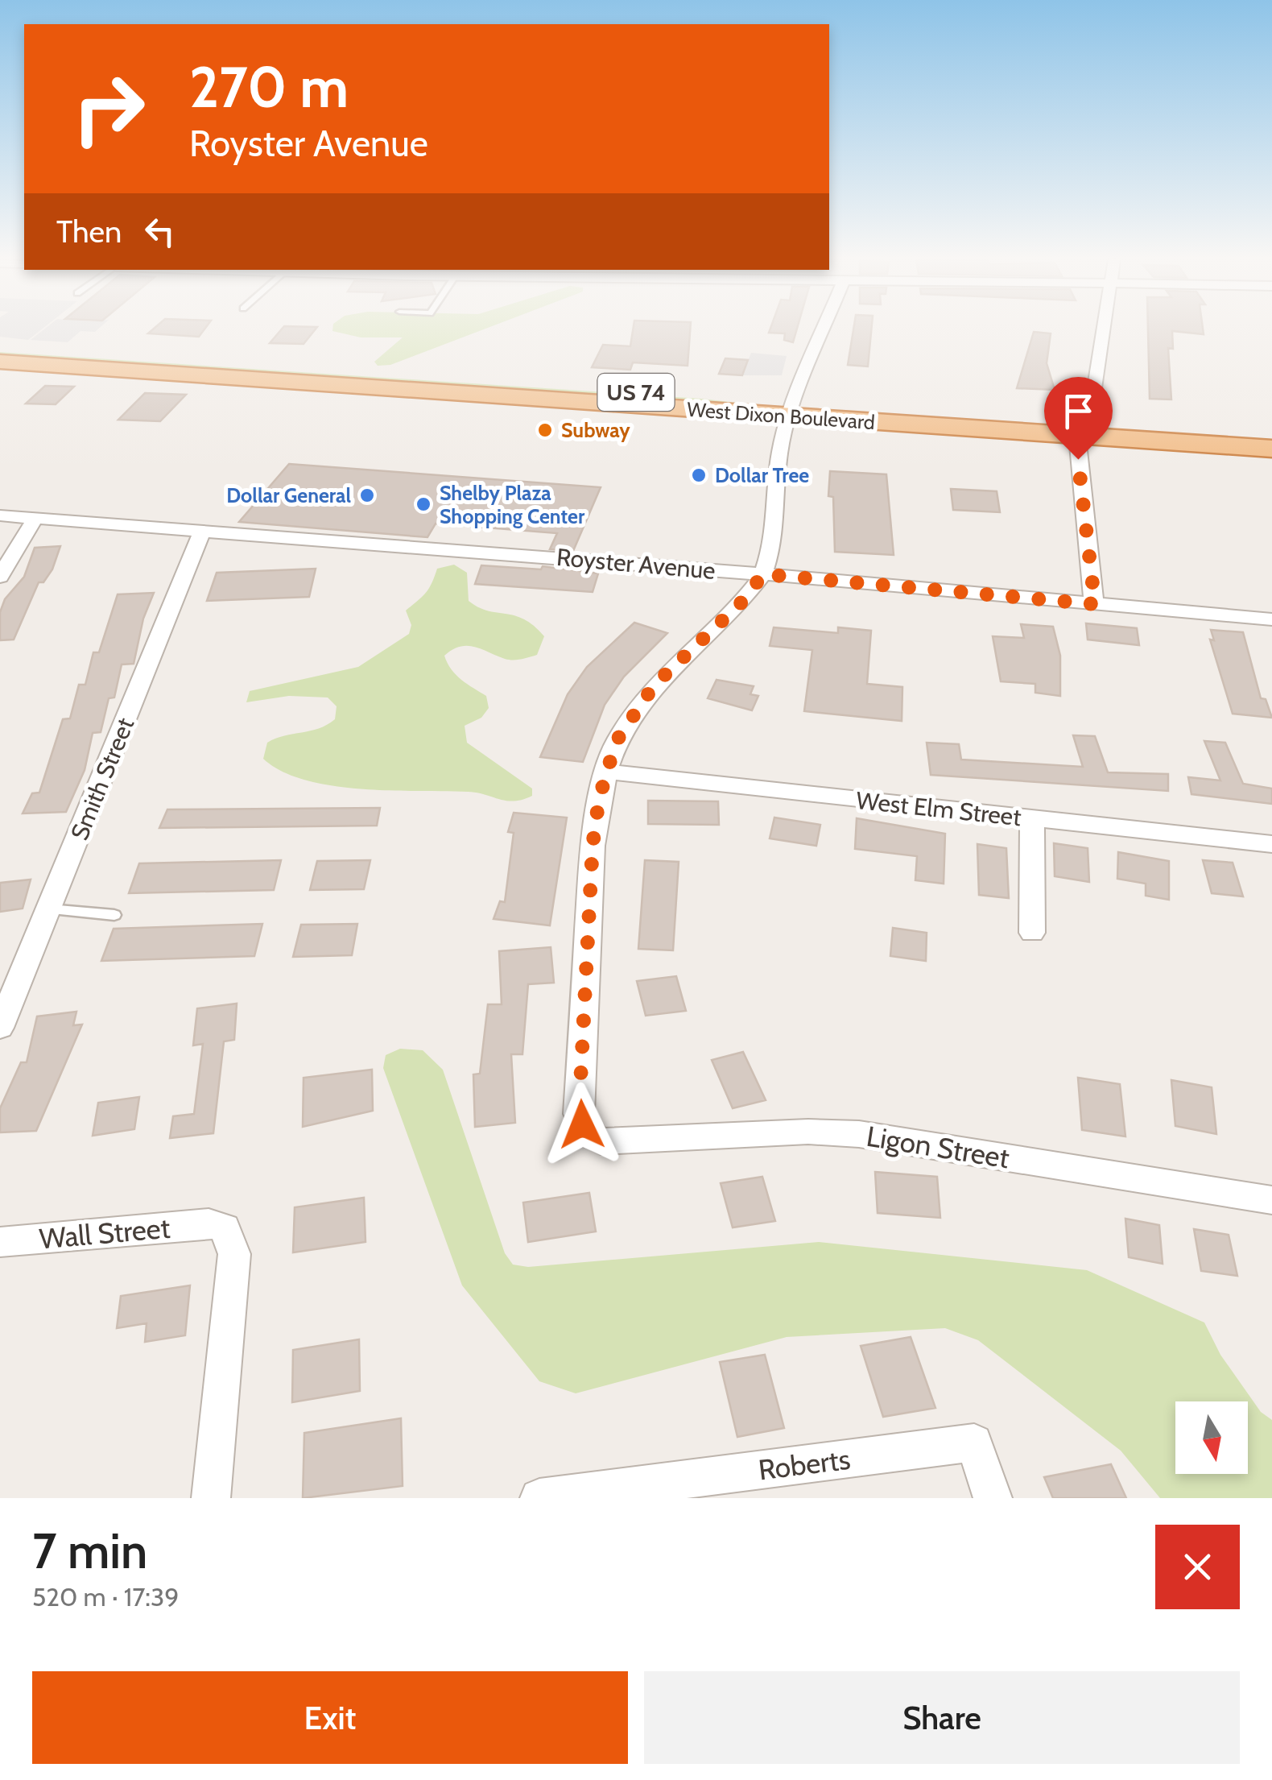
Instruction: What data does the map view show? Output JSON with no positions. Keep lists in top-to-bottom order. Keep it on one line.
{"streets":{"highway":["US 74","West Dixon Boulevard"],"street":["Royster Avenue","Smith Street","West Elm Street","Ligon Street","Wall Street","Roberts"]},"crossings":[["Royster Avenue","Smith Street"],["West Elm Street","Ligon Street"]],"places":["Subway","Dollar Tree","Dollar General","Shelby Plaza Shopping Center"],"north":"bottom","page":{"turn":["270 m","Royster Avenue"],"then":"Then","heading":["7 min","520 m · 17:39"],"buttons":["Exit","Share"]}}
